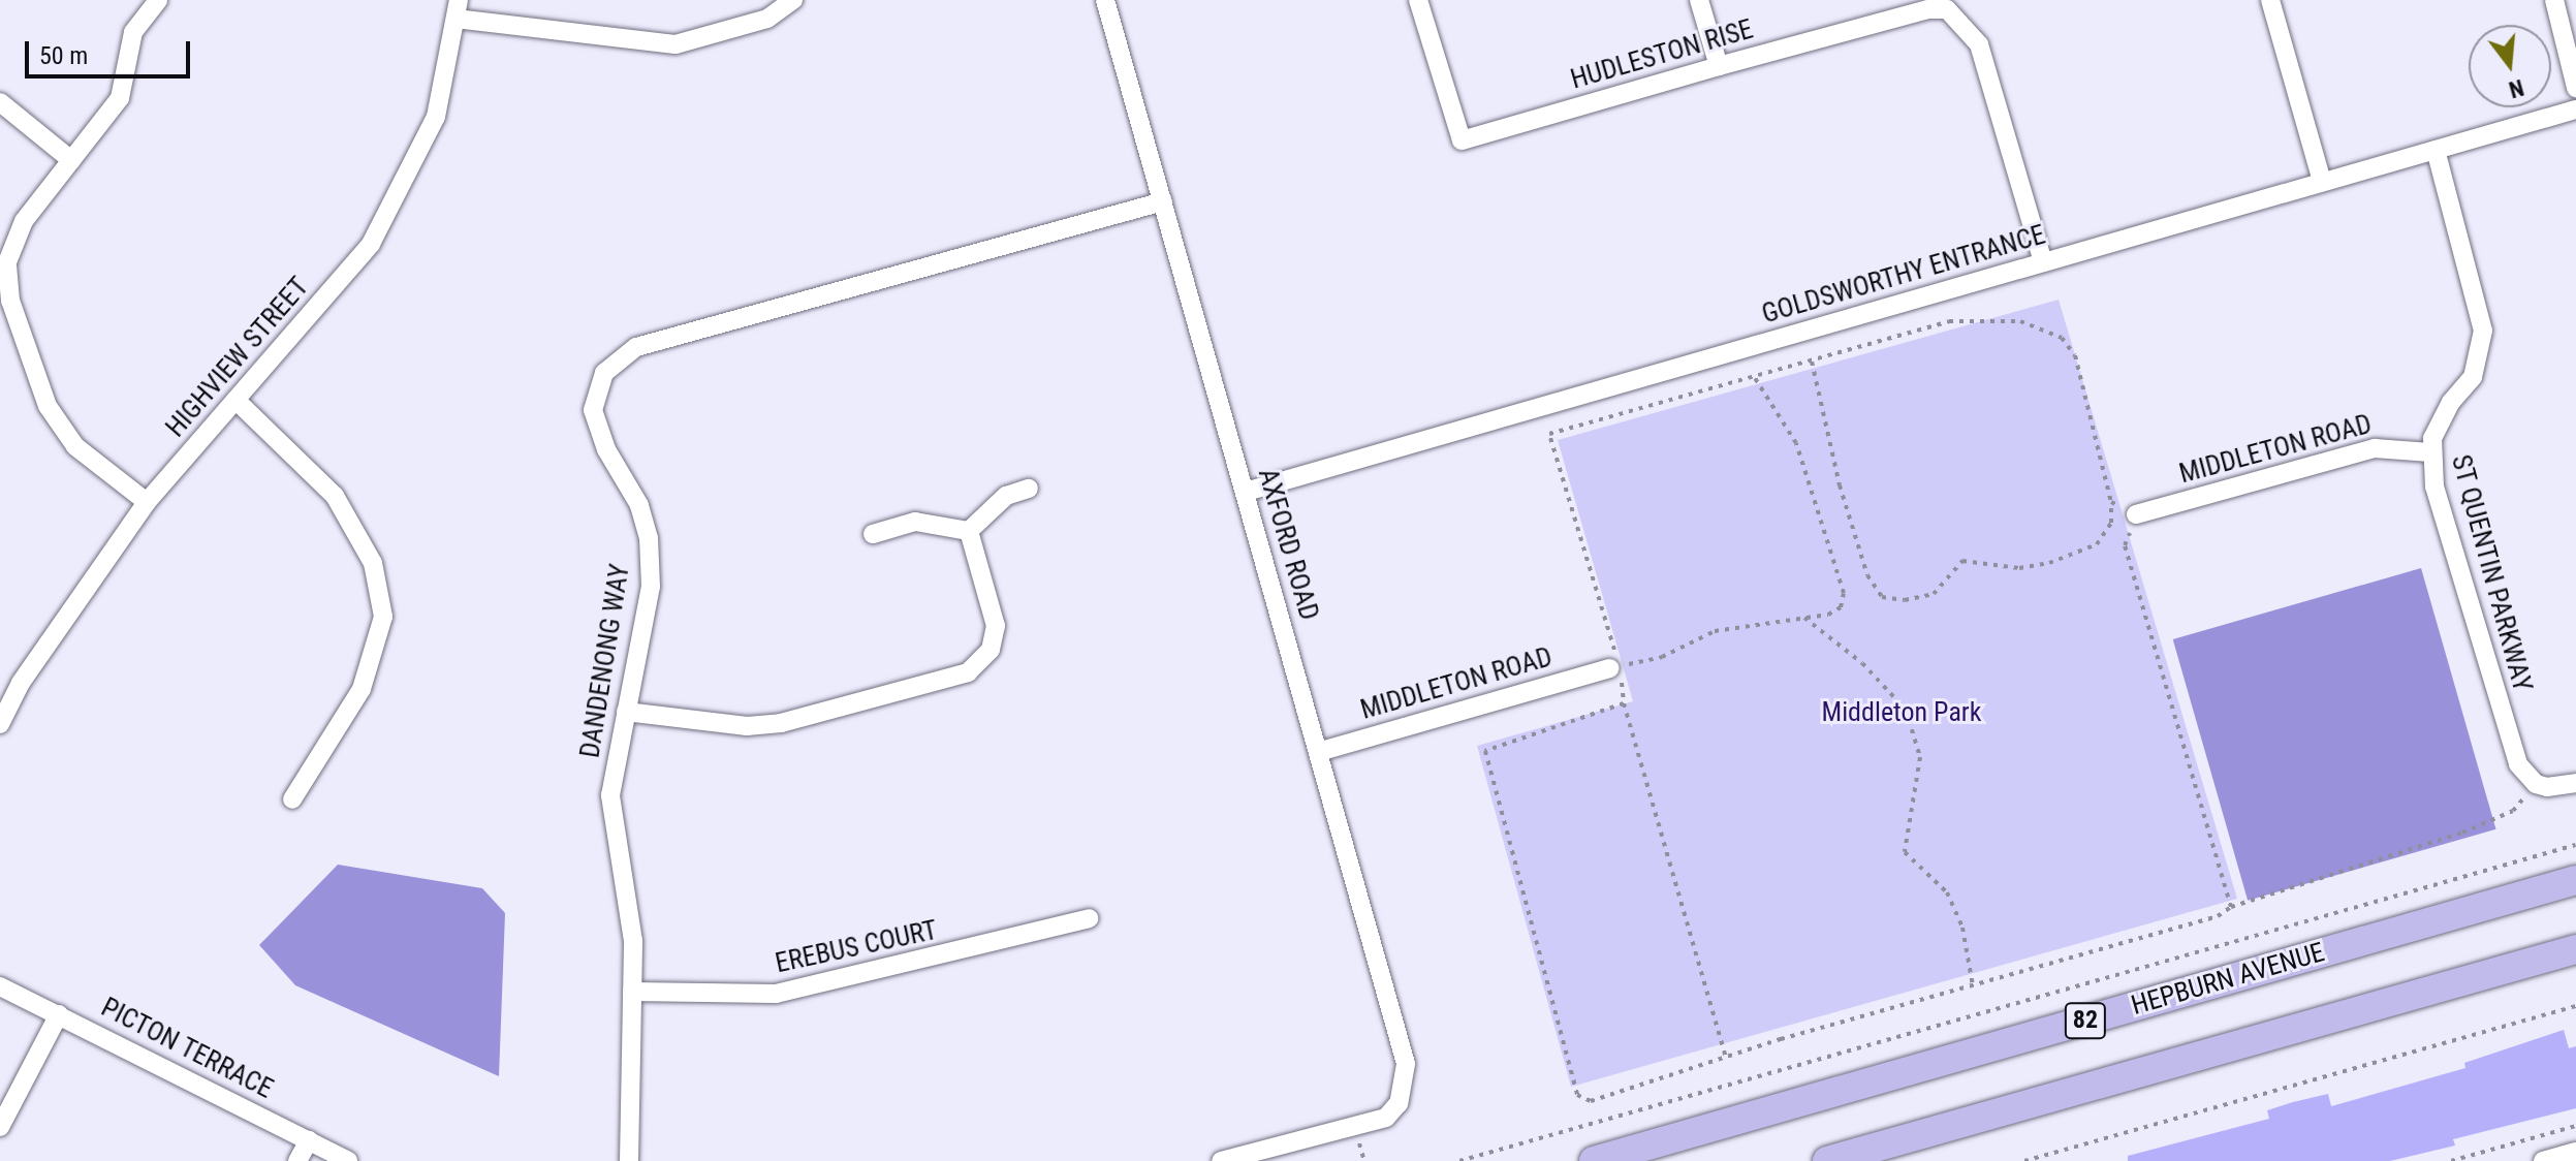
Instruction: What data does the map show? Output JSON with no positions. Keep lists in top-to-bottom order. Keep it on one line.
{"streets":{"main road":["HEPBURN AVENUE","82"],"street":["HUDLESTON RISE","GOLDSWORTHY ENTRANCE","HIGHVIEW STREET","MIDDLETON ROAD","AXFORD ROAD","ST QUENTIN PARKWAY","DANDENONG WAY","EREBUS COURT","PICTON TERRACE"]},"crossings":[["HUDLESTON RISE","GOLDSWORTHY ENTRANCE"],["GOLDSWORTHY ENTRANCE","AXFORD ROAD"],["GOLDSWORTHY ENTRANCE","ST QUENTIN PARKWAY"],["MIDDLETON ROAD","AXFORD ROAD"],["MIDDLETON ROAD","ST QUENTIN PARKWAY"],["AXFORD ROAD","DANDENONG WAY"],["DANDENONG WAY","EREBUS COURT"]],"parks":["Middleton Park"],"scale_bar":"50 m","north":"bottom"}
